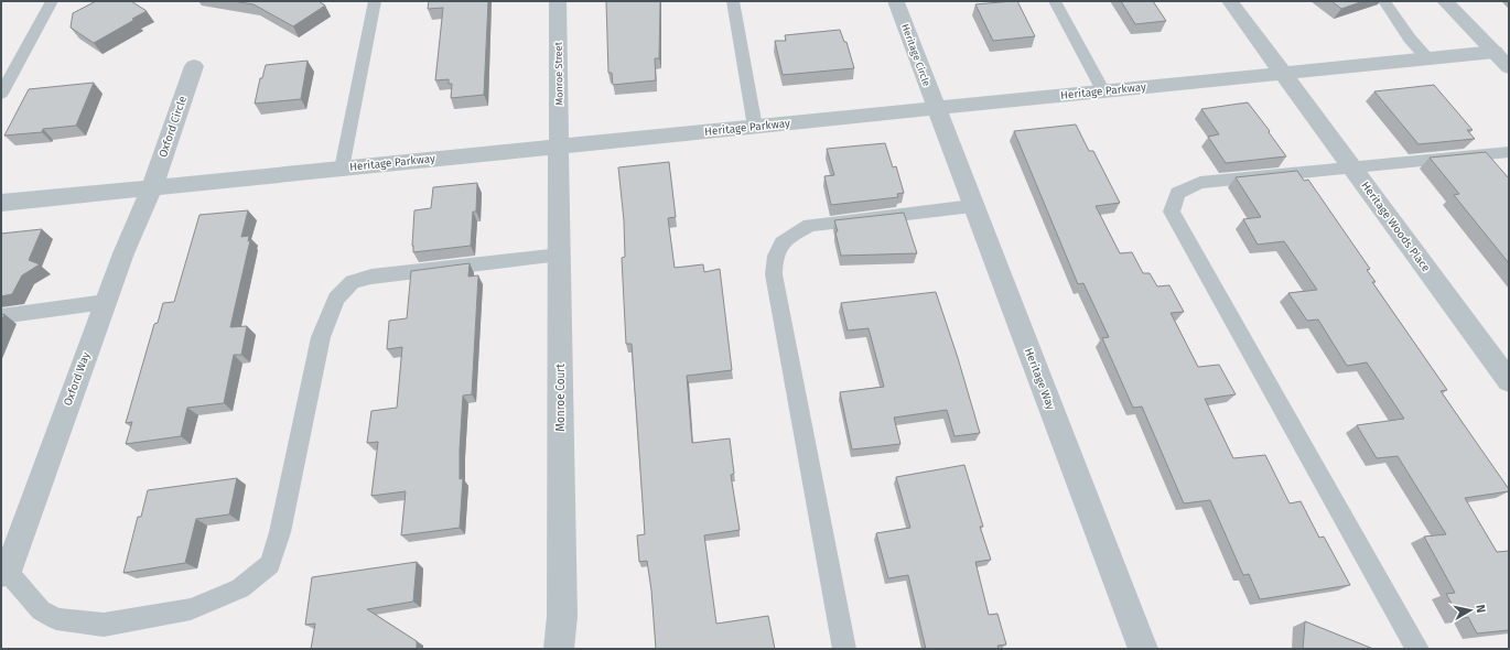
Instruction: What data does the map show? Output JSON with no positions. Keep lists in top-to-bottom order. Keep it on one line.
{"streets":{"street":["Heritage Circle","Monroe Street","Heritage Parkway","Oxford Circle","Heritage Woods Place","Oxford Way","Heritage Way","Monroe Court"]},"crossings":[["Heritage Circle","Heritage Parkway"],["Heritage Circle","Heritage Way"],["Monroe Street","Heritage Parkway"],["Monroe Street","Monroe Court"],["Heritage Parkway","Oxford Circle"],["Heritage Parkway","Heritage Woods Place"],["Heritage Parkway","Oxford Way"],["Heritage Parkway","Heritage Way"],["Heritage Parkway","Monroe Court"],["Oxford Circle","Oxford Way"]],"north":"right"}
